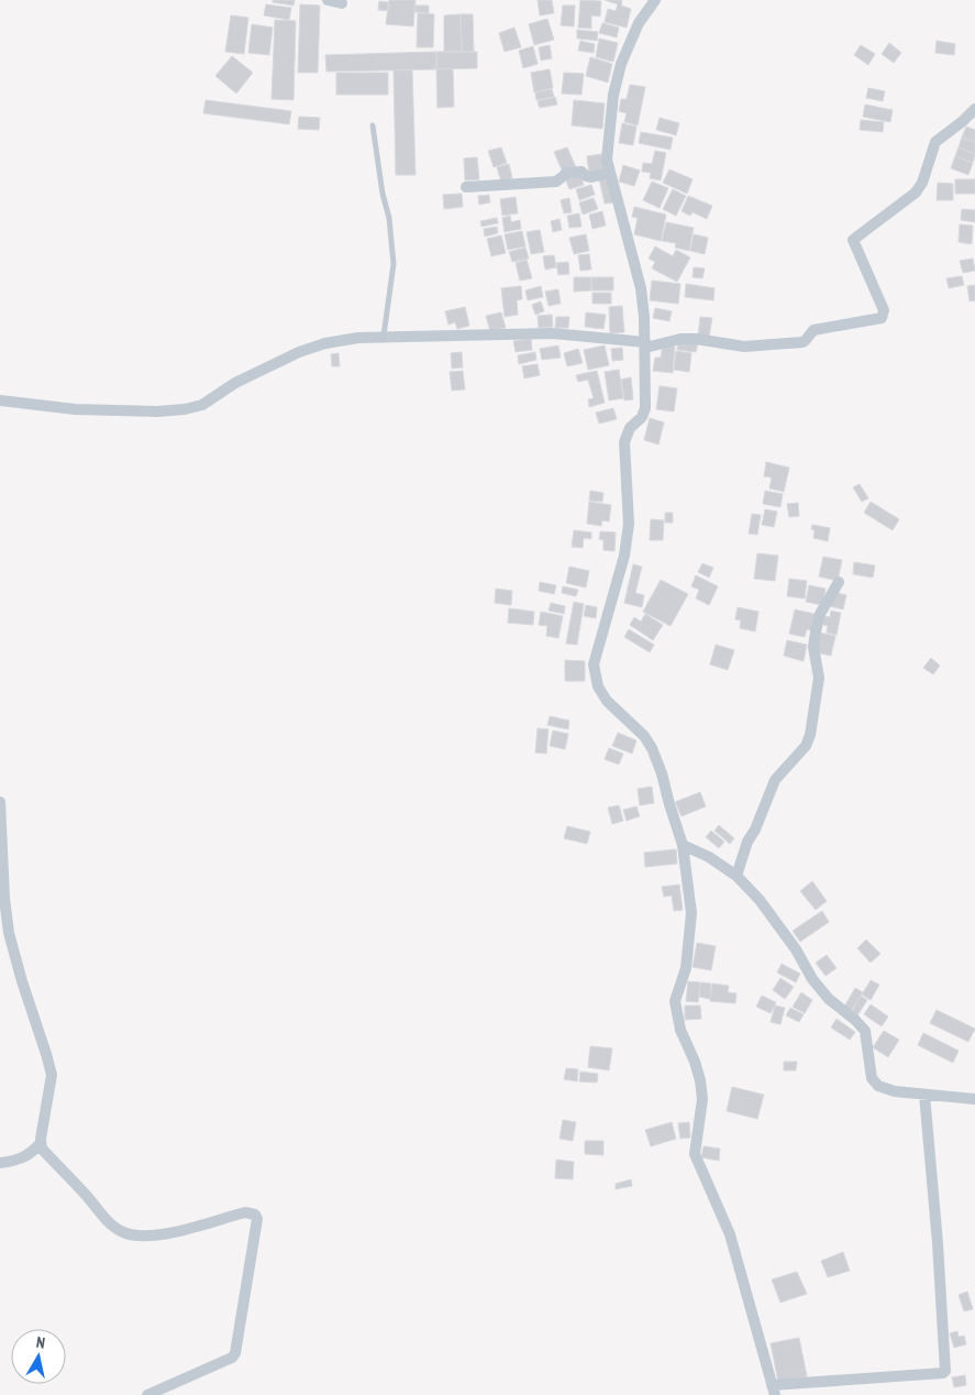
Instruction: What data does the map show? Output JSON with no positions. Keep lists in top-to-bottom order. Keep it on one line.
{"north":"top"}
